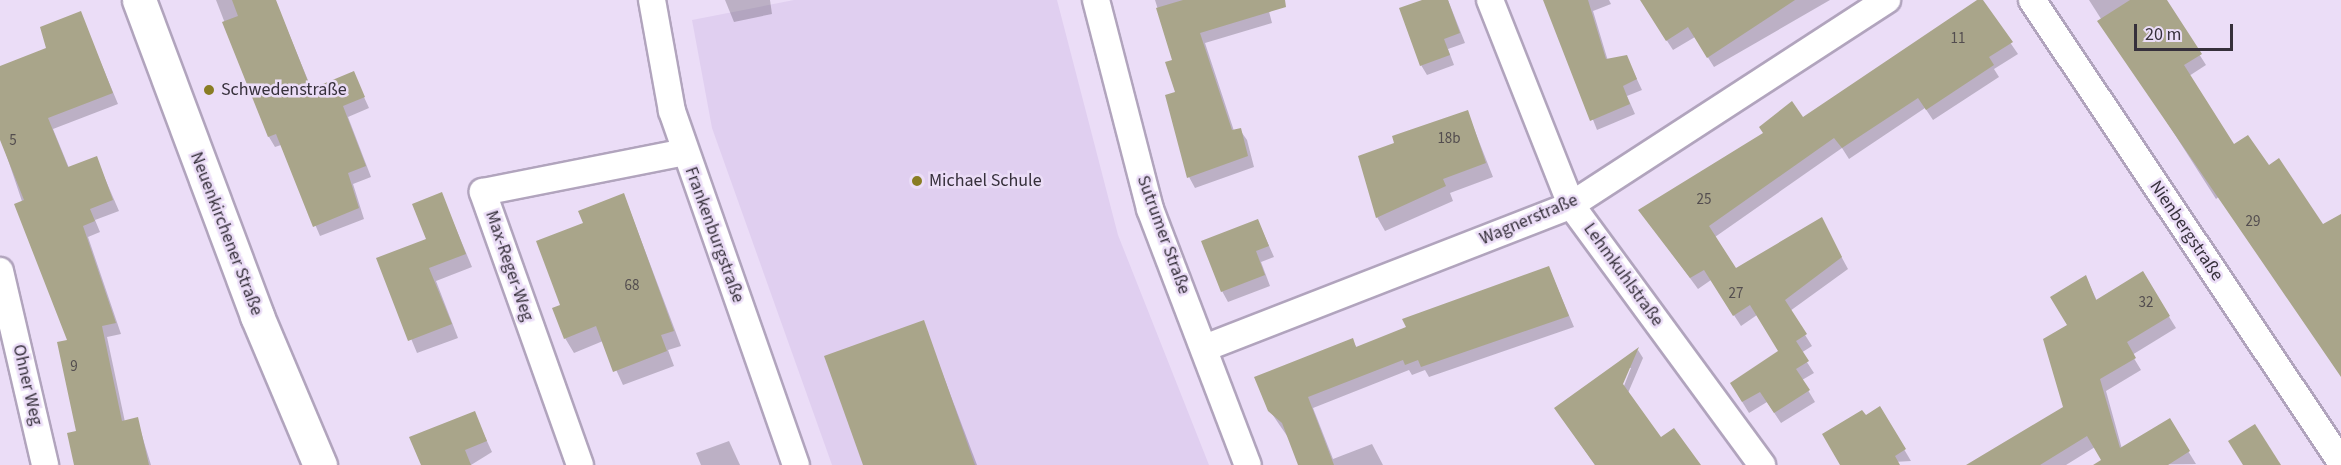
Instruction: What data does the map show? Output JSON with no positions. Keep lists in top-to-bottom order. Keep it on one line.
{"streets":{"street":["Wagnerstraße","Nienbergstraße","Neuenkirchener Straße","Frankenburgstraße","Sutrumer Straße","Max-Reger-Weg","Lehmkuhlstraße","Ohner Weg"]},"crossings":[["Wagnerstraße","Sutrumer Straße"],["Wagnerstraße","Lehmkuhlstraße"],["Frankenburgstraße","Max-Reger-Weg"]],"places":["Schwedenstraße","Michael Schule"],"house_numbers":["11","18b","5","25","29","68","27","32","9"],"scale_bar":"20 m"}
